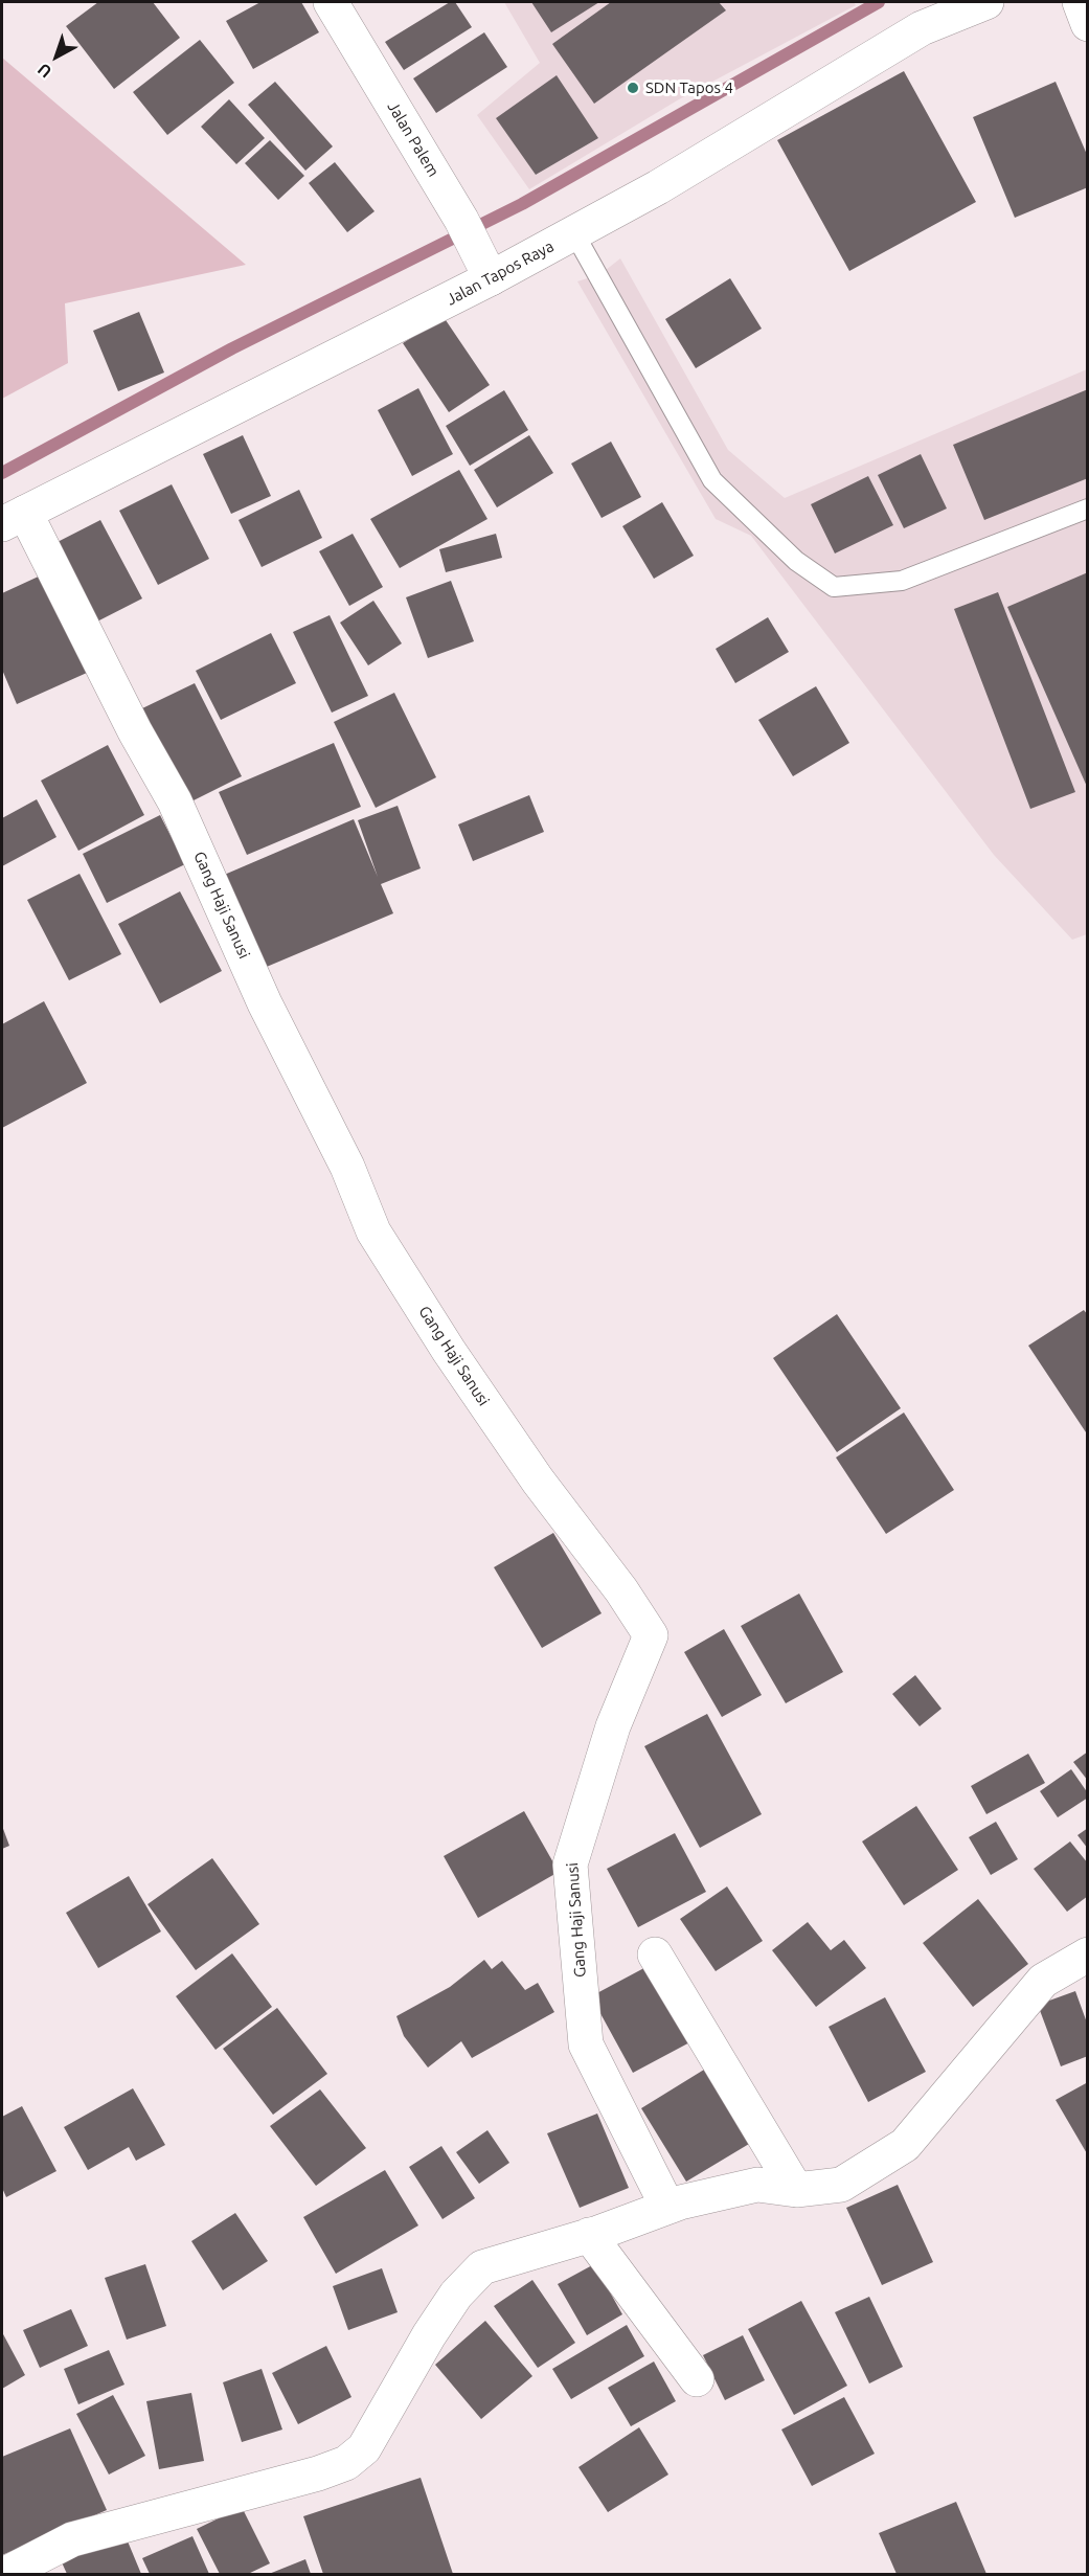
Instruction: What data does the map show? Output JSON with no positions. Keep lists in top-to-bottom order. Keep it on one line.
{"streets":{"street":["Jalan Palem","Jalan Tapos Raya","Gang Haji Sanusi"]},"crossings":[["Jalan Palem","Jalan Tapos Raya"],["Jalan Tapos Raya","Gang Haji Sanusi"]],"places":["SDN Tapos 4"],"north":"bottom left"}
